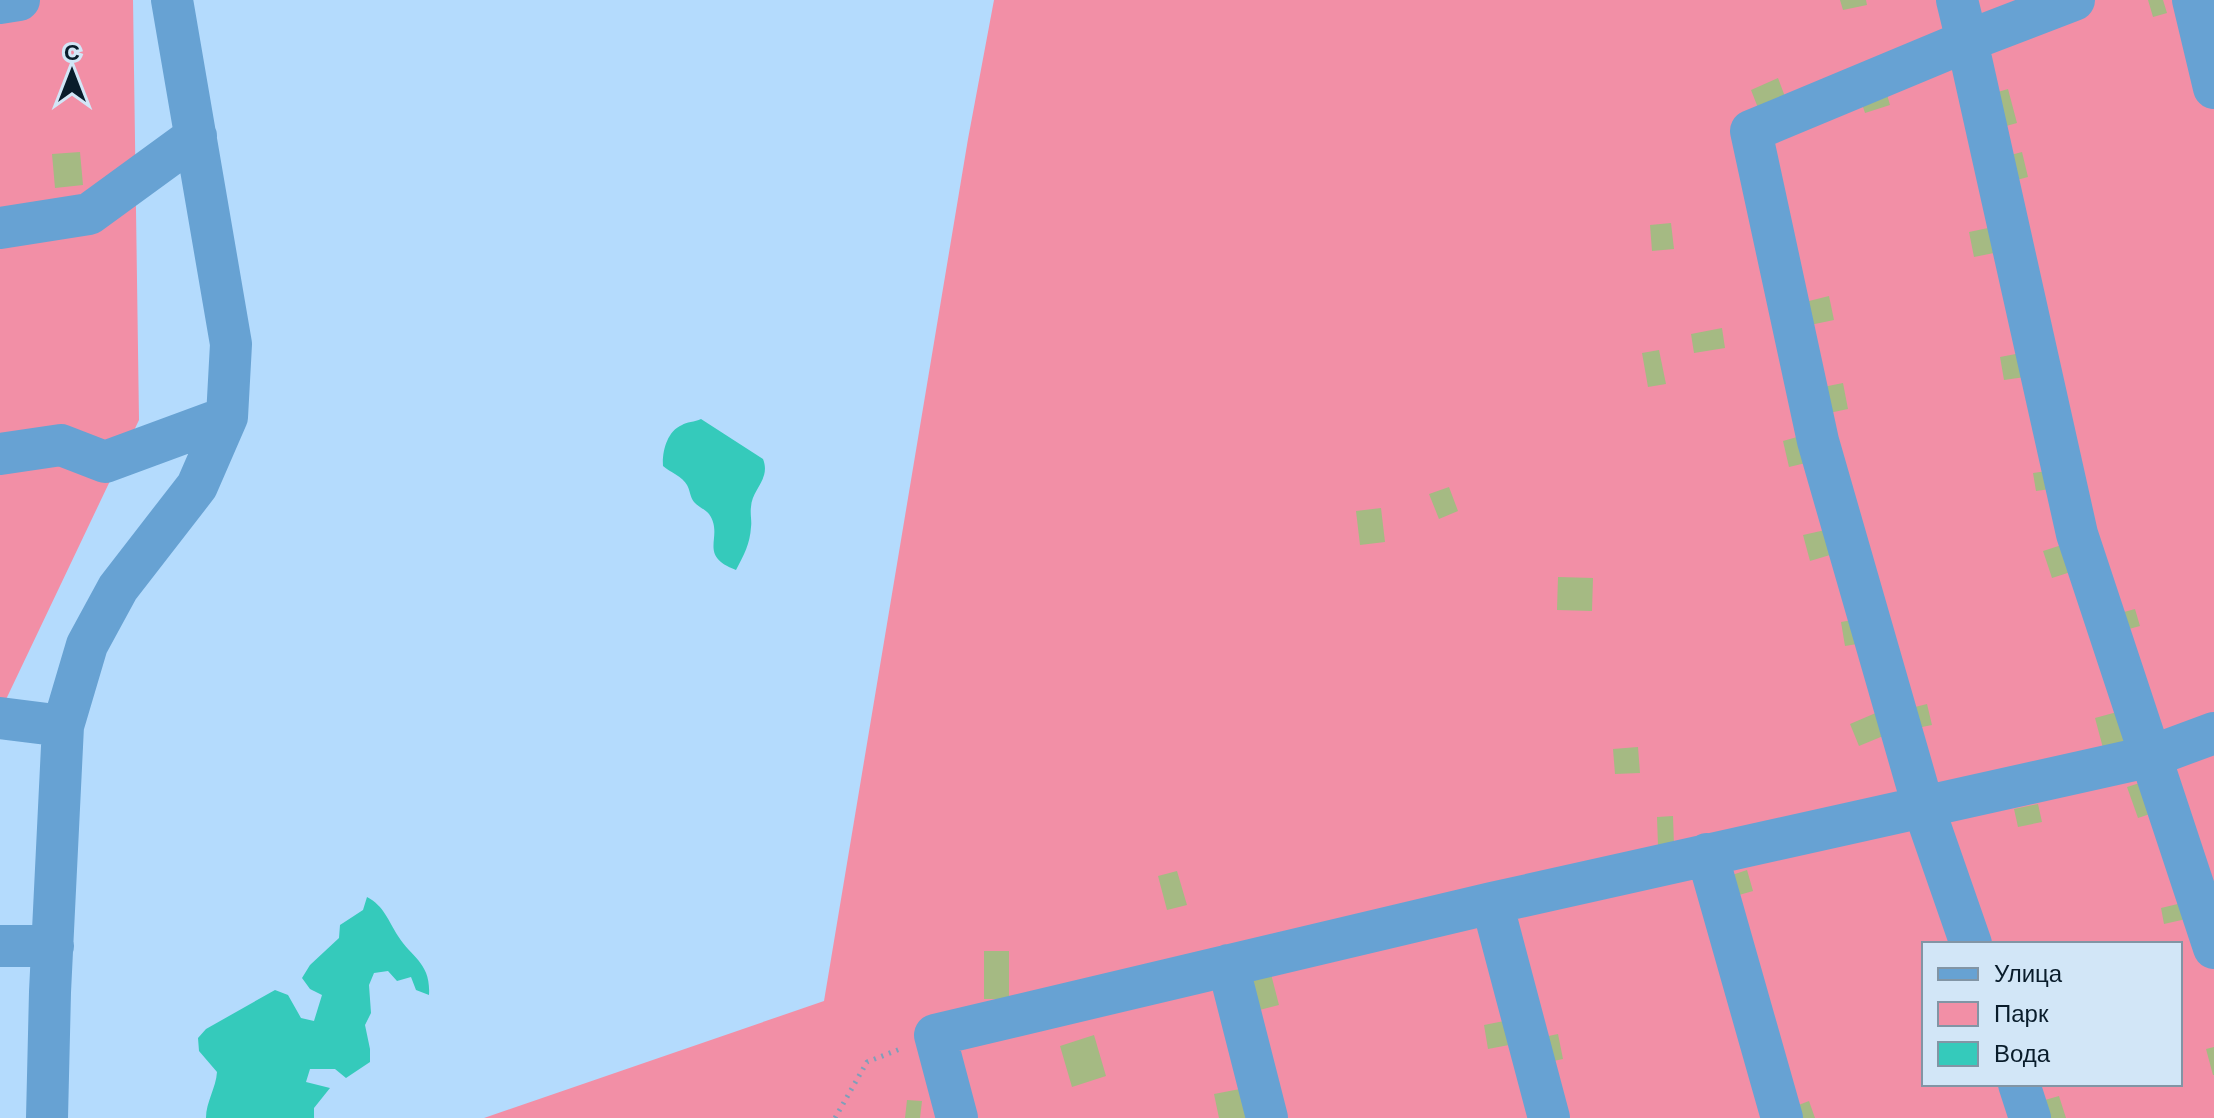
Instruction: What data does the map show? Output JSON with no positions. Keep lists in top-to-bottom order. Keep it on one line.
{"legend":["Улица","Парк","Вода"],"north":"top"}
